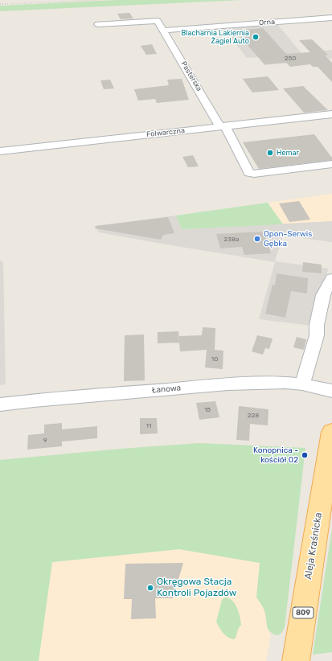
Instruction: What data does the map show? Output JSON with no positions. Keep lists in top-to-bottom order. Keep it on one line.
{"streets":{"main road":["Aleja Kraśnicka","809"],"street":["Orna","Pasterska","Folwarczna","Łanowa"]},"crossings":[["Orna","Pasterska"],["Pasterska","Folwarczna"]],"places":["Blacharnia Lakiernia Żagiel Auto","Hemar","Opon-Serwis Gębka","Konopnica - kościół 02","Okręgowa Stacja Kontroli Pojazdów"],"house_numbers":["250","238a","10","15","228","11","9"]}
